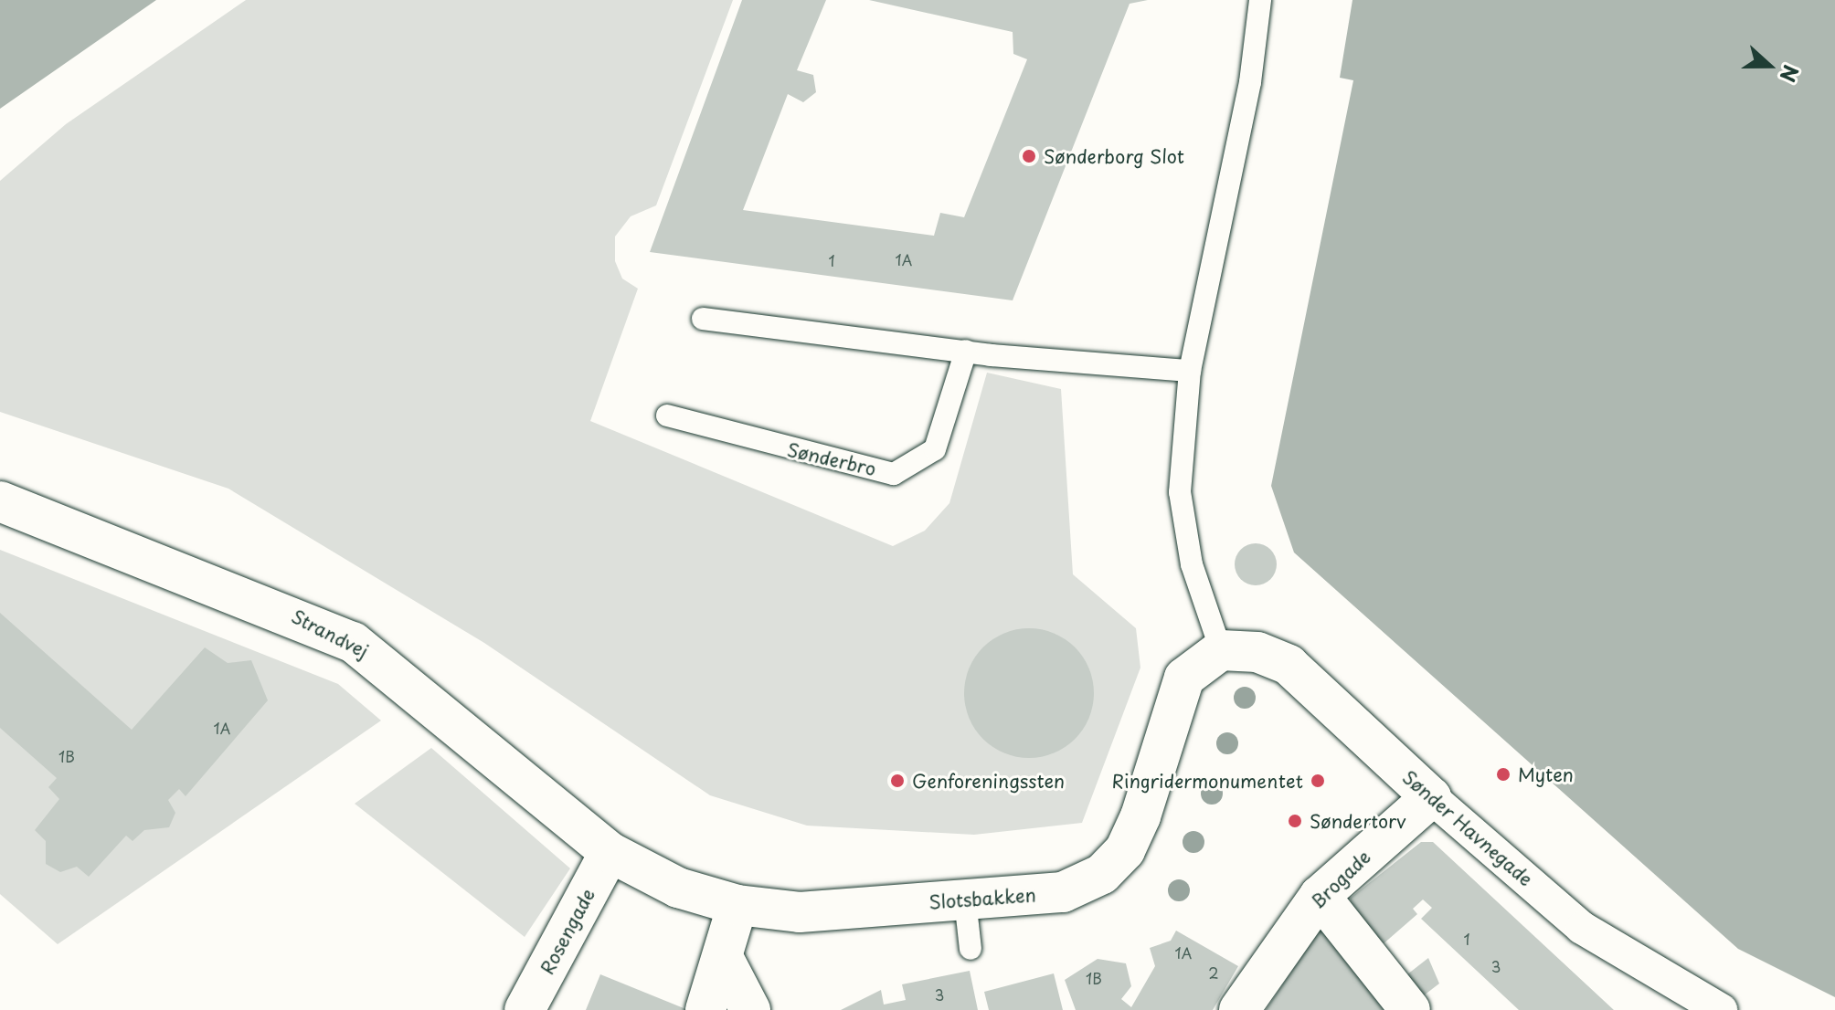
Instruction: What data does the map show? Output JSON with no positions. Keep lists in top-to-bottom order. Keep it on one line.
{"streets":{"street":["Strandvej","Sønder Havnegade","Brogade","Slotsbakken","Rosengade"],"lane":["Sønderbro"]},"crossings":[["Strandvej","Slotsbakken"],["Strandvej","Rosengade"],["Sønder Havnegade","Brogade"],["Sønder Havnegade","Slotsbakken"],["Slotsbakken","Rosengade"]],"places":["Sønderborg Slot","Myten","Genforeningssten","Ringridermonumentet","Søndertorv"],"house_numbers":["1A","1","1A","1B","1","1A","3","2","1B","3"],"north":"right"}
